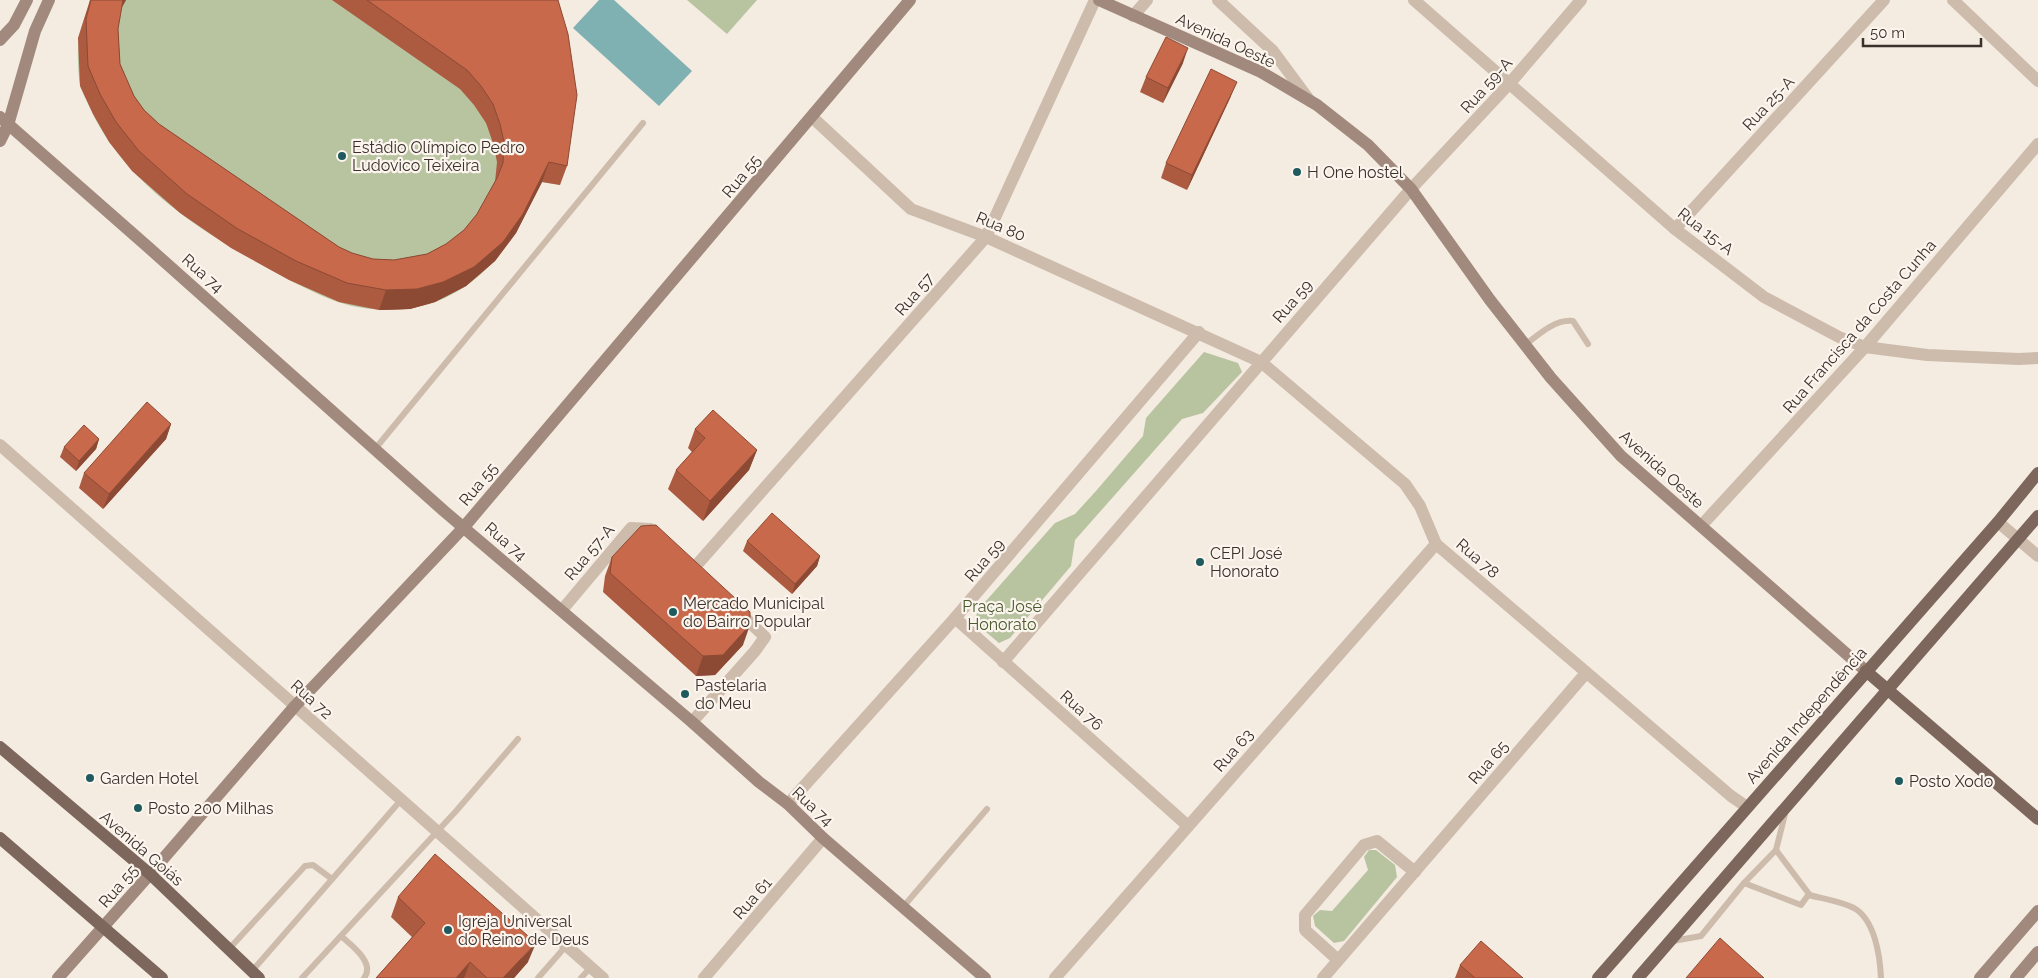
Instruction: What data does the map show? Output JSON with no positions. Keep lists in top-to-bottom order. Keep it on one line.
{"streets":{"main road":["Avenida Oeste","Avenida Independência","Avenida Goiás"],"street":["Rua 59-A","Rua 25-A","Rua 55","Rua 80","Rua 15-A","Rua 74","Rua 57","Rua 59","Rua Francisca da Costa Cunha","Rua 57-A","Rua 78","Rua 72","Rua 76","Rua 63","Rua 65","Rua 61"]},"crossings":[["Avenida Oeste","Rua 59-A"],["Avenida Oeste","Rua 57"],["Avenida Oeste","Rua 59"],["Avenida Oeste","Rua Francisca da Costa Cunha"],["Avenida Oeste","Avenida Independência"],["Rua 59-A","Rua 15-A"],["Rua 59-A","Rua 59"],["Rua 25-A","Rua 15-A"],["Rua 55","Rua 80"],["Rua 55","Rua 74"],["Rua 55","Rua 72"],["Rua 55","Avenida Goiás"],["Rua 80","Rua 57"],["Rua 80","Rua 59"],["Rua 80","Rua 78"],["Rua 15-A","Rua Francisca da Costa Cunha"],["Rua 74","Rua 59"],["Rua 74","Rua 57-A"],["Rua 74","Rua 61"],["Rua 59","Rua 78"],["Rua 59","Rua 76"],["Rua 78","Avenida Independência"],["Rua 78","Rua 63"],["Rua 78","Rua 65"],["Rua 76","Rua 63"]],"parks":["Praça José Honorato"],"places":["Estádio Olímpico Pedro Ludovico Teixeira","H One hostel","CEPI José Honorato","Mercado Municipal do Bairro Popular","Pastelaria do Meu","Garden Hotel","Posto Xodo","Posto 200 Milhas","Igreja Universal do Reino de Deus"],"scale_bar":"50 m"}
